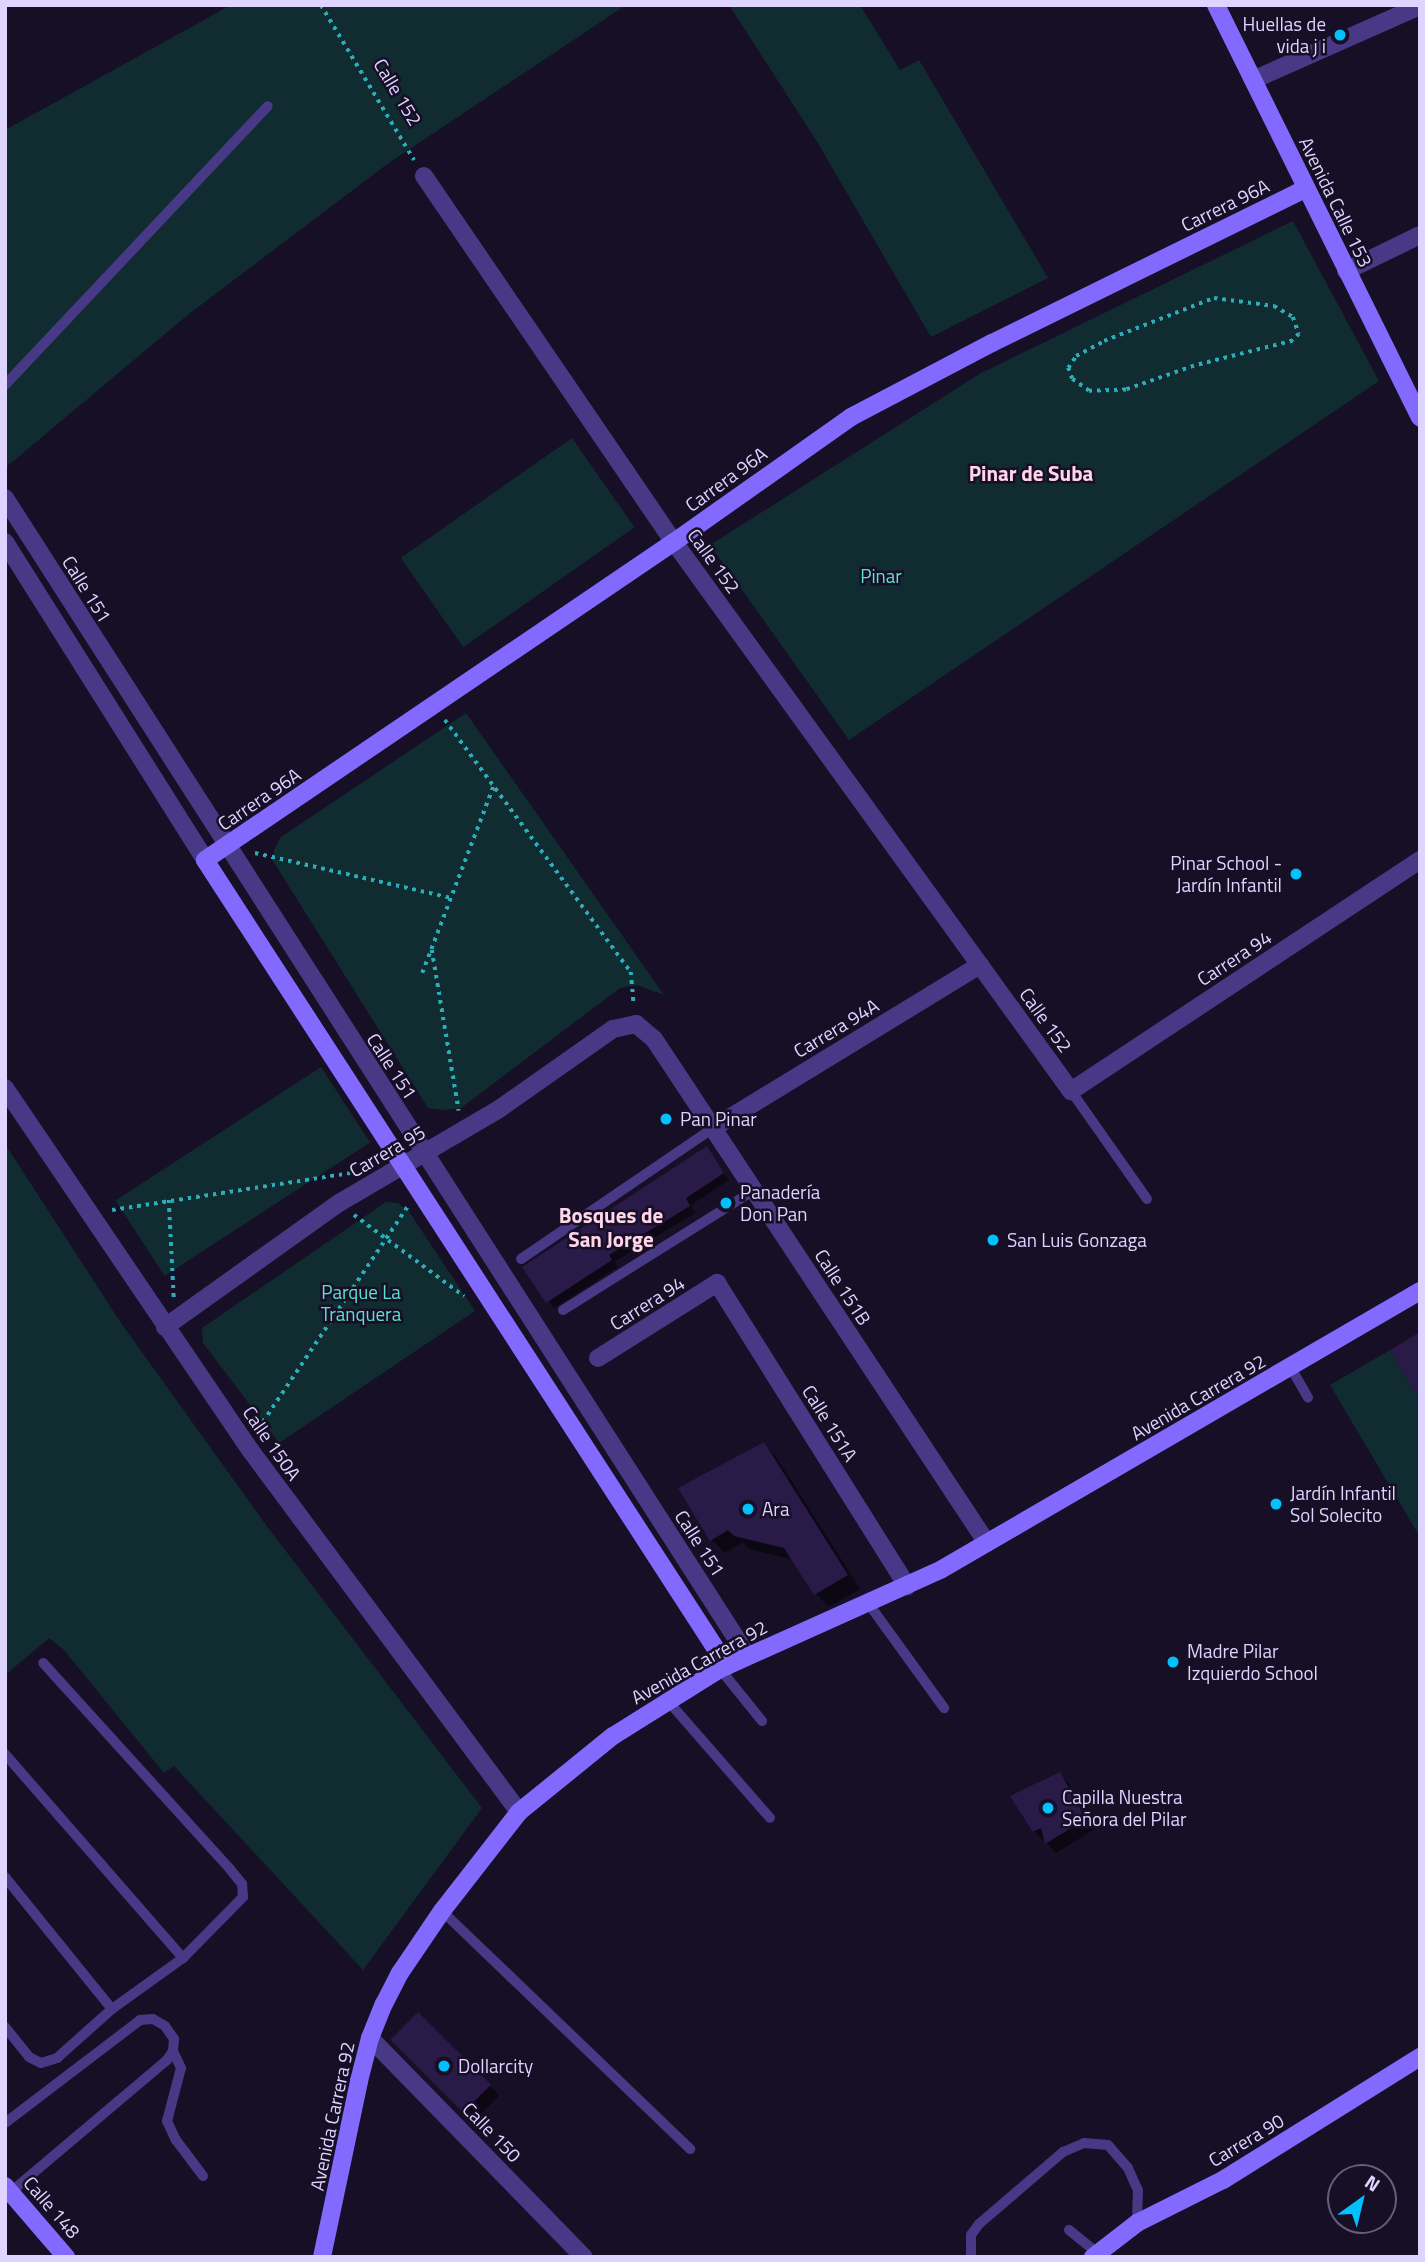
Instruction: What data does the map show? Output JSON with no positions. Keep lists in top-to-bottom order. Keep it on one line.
{"streets":{"street":["Calle 152","Avenida Calle 153","Carrera 96A","Calle 151","Carrera 94","Carrera 94A","Carrera 95","Calle 151B","Avenida Carrera 92","Calle 151A","Calle 150A","Calle 150","Carrera 90","Calle 148"]},"crossings":[["Calle 152","Carrera 96A"],["Calle 152","Carrera 94"],["Calle 152","Carrera 94A"],["Avenida Calle 153","Carrera 96A"],["Carrera 96A","Calle 151"],["Calle 151","Carrera 95"],["Calle 151","Avenida Carrera 92"],["Carrera 94","Calle 151A"],["Carrera 94A","Calle 151B"],["Carrera 95","Calle 151B"],["Carrera 95","Calle 150A"],["Calle 151B","Avenida Carrera 92"],["Avenida Carrera 92","Calle 151A"],["Avenida Carrera 92","Calle 150A"],["Avenida Carrera 92","Calle 150"]],"districts":["Pinar de Suba","Bosques de San Jorge"],"parks":["Pinar","Parque La Tranquera"],"places":["Huellas de vida j i","Pinar School - Jardín Infantil","Pan Pinar","Panadería Don Pan","San Luis Gonzaga","Jardín Infantil Sol Solecito","Ara","Madre Pilar Izquierdo School","Capilla Nuestra Señora del Pilar","Dollarcity"],"north":"top right"}
